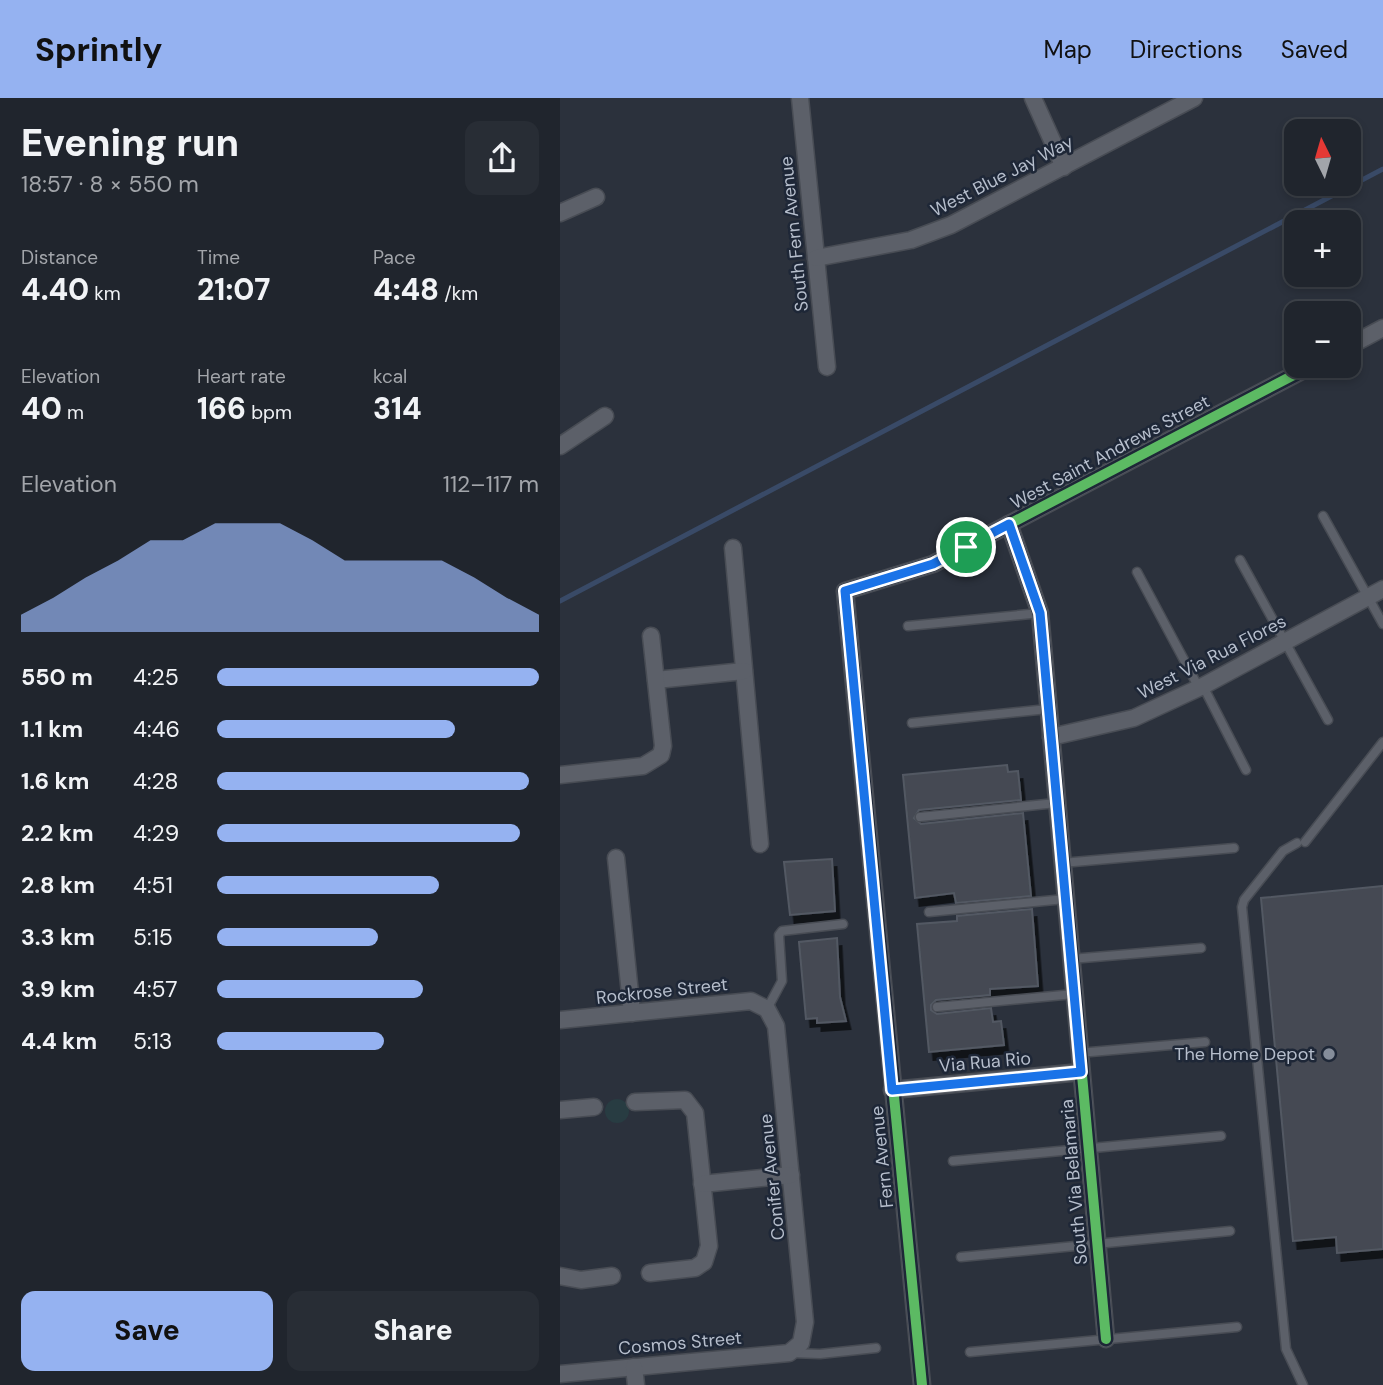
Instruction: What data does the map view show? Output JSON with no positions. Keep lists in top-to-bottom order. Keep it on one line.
{"streets":{"street":["West Blue Jay Way","South Fern Avenue","West Saint Andrews Street","West Via Rua Flores","Rockrose Street","Via Rua Rio","Fern Avenue","Conifer Avenue","South Via Belamaria","Cosmos Street"]},"crossings":[["West Blue Jay Way","South Fern Avenue"],["West Saint Andrews Street","Fern Avenue"],["West Saint Andrews Street","South Via Belamaria"],["West Via Rua Flores","South Via Belamaria"],["Rockrose Street","Conifer Avenue"],["Via Rua Rio","Fern Avenue"],["Via Rua Rio","South Via Belamaria"],["Conifer Avenue","Cosmos Street"]],"places":["The Home Depot"],"north":"top","page":{"header":"Sprintly","nav":["Map","Directions","Saved"],"heading":["Evening run","18:57 · 8 × 550 m"],"map_buttons":["+","−"],"stats":[["Distance","4.40 km"],["Time","21:07"],["Pace","4:48 /km"],["Elevation","40 m"],["Heart rate","166 bpm"],["kcal","314"]],"chart":["Elevation","112–117 m"],"list":[{"name":"550 m","note":"4:25"},{"name":"1.1 km","note":"4:46"},{"name":"1.6 km","note":"4:28"},{"name":"2.2 km","note":"4:29"},{"name":"2.8 km","note":"4:51"},{"name":"3.3 km","note":"5:15"},{"name":"3.9 km","note":"4:57"},{"name":"4.4 km","note":"5:13"}],"buttons":["Save","Share"]}}
